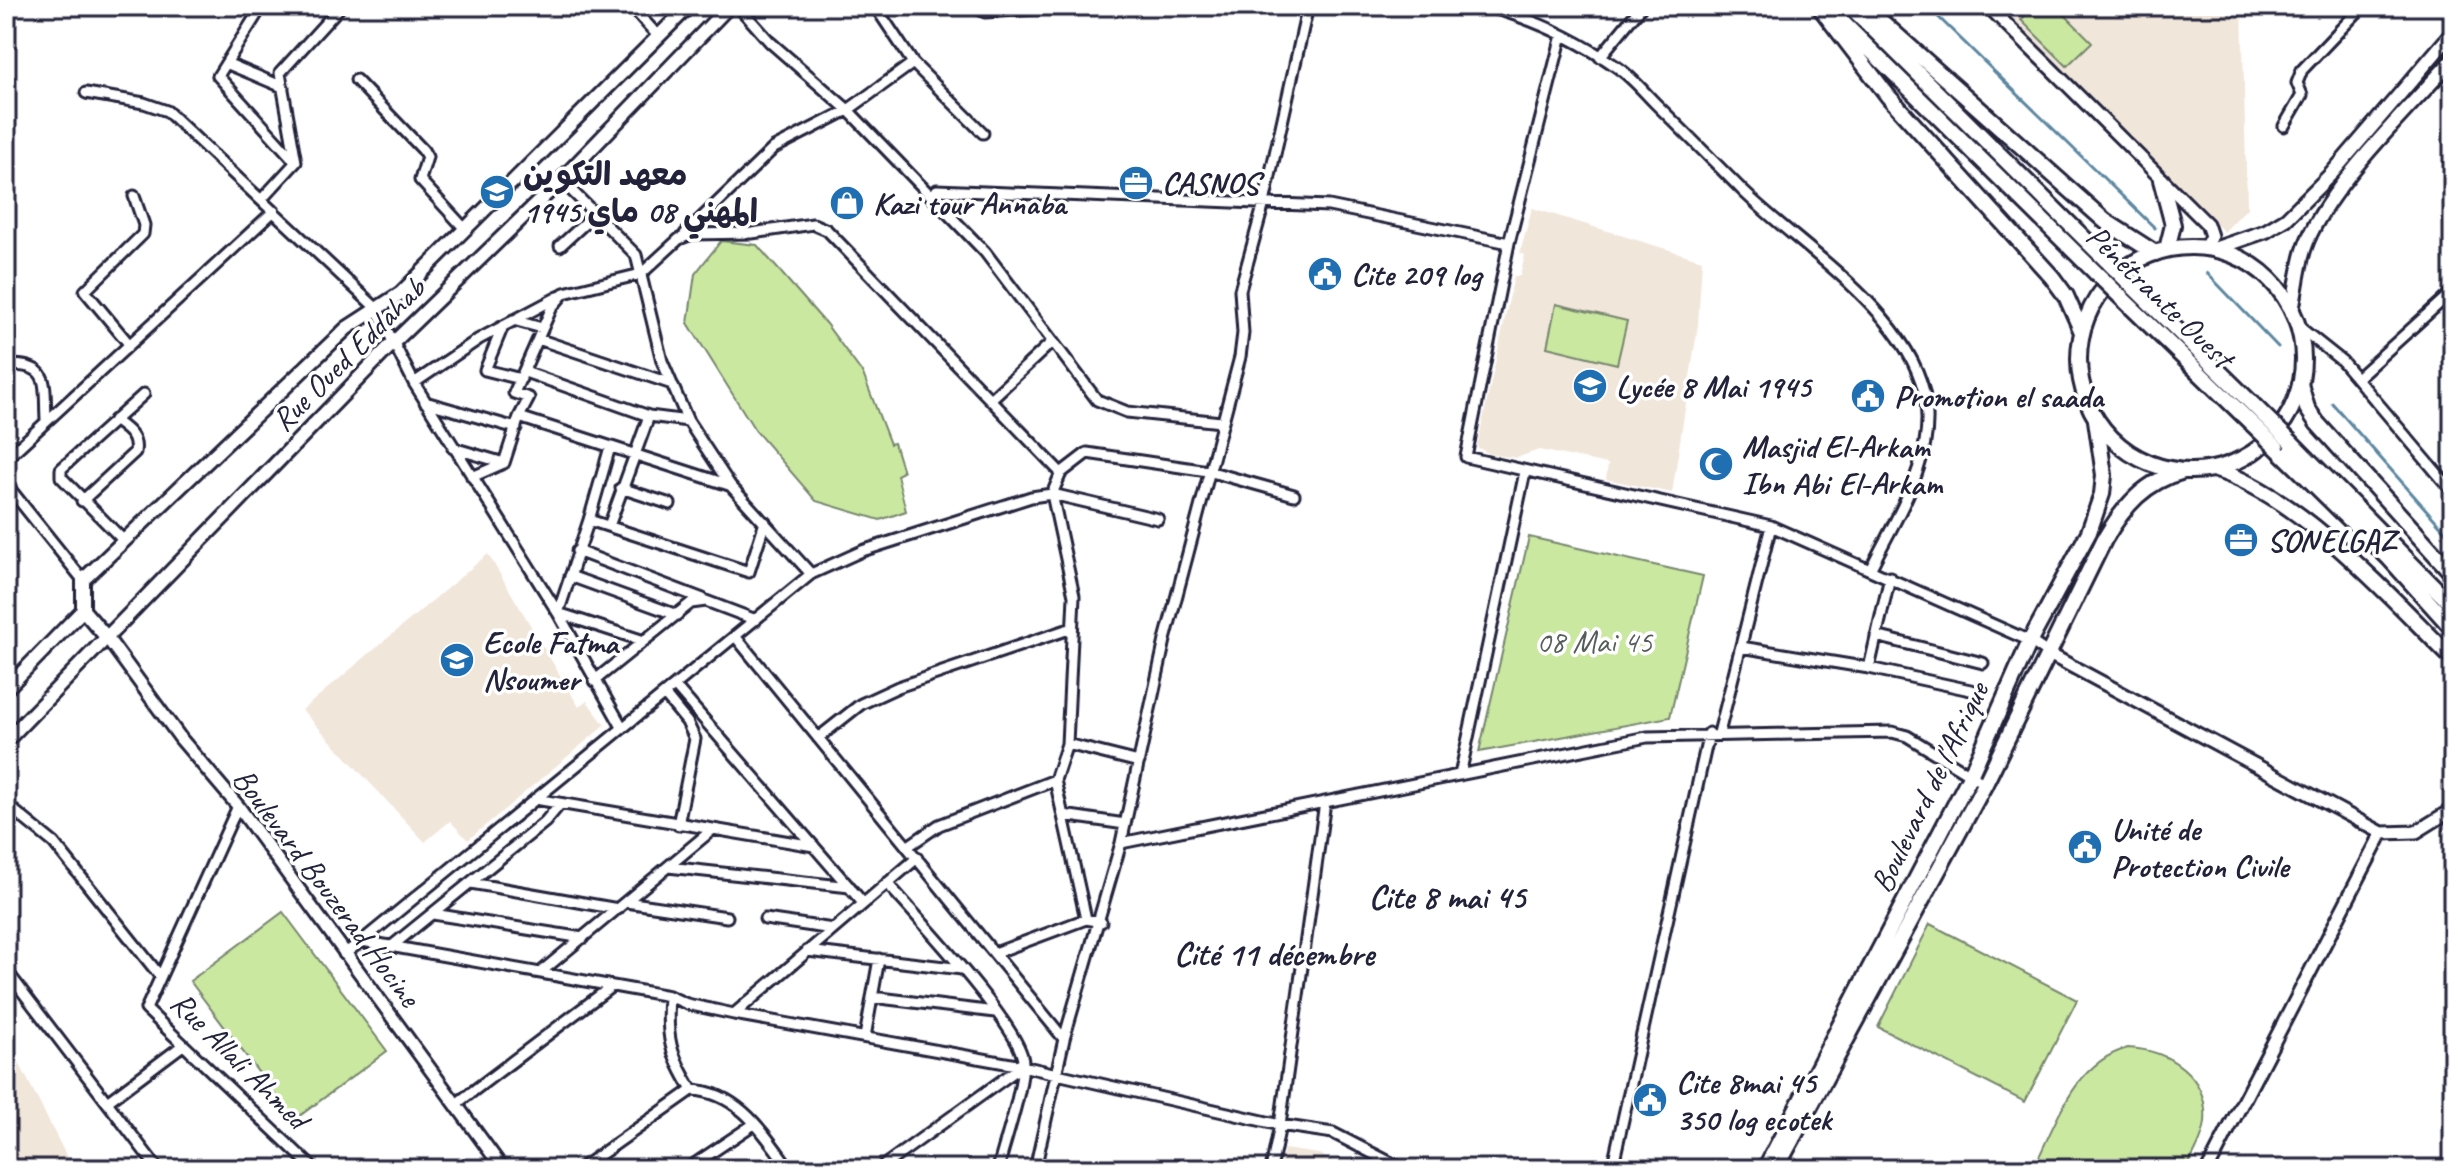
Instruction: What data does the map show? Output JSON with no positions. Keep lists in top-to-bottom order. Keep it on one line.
{"streets":{"main road":["Pénétrante Ouest","Rue Oued Eddahab","Boulevard de l'Afrique"],"street":["Boulevard Bouzerad Hocine","Rue Allali Ahmed"]},"crossings":[["Rue Oued Eddahab","Boulevard Bouzerad Hocine"],["Boulevard Bouzerad Hocine","Rue Allali Ahmed"]],"districts":["Cite 8 mai 45","Cité 11 décembre"],"parks":["08 Mai 45"],"places":{"office":["CASNOS","SONELGAZ"],"school or university":["معهد التكوين المهني 08 ماي 1945","Lycée 8 Mai 1945","Ecole Fatma Nsoumer"],"shop":["Kazi tour Annaba"],"public building":["Cite 209 log","Promotion el saada","Unité de Protection Civile","Cite 8mai 45 350 log ecotek"],"mosque":["Masjid El-Arkam Ibn Abi El-Arkam"]}}
